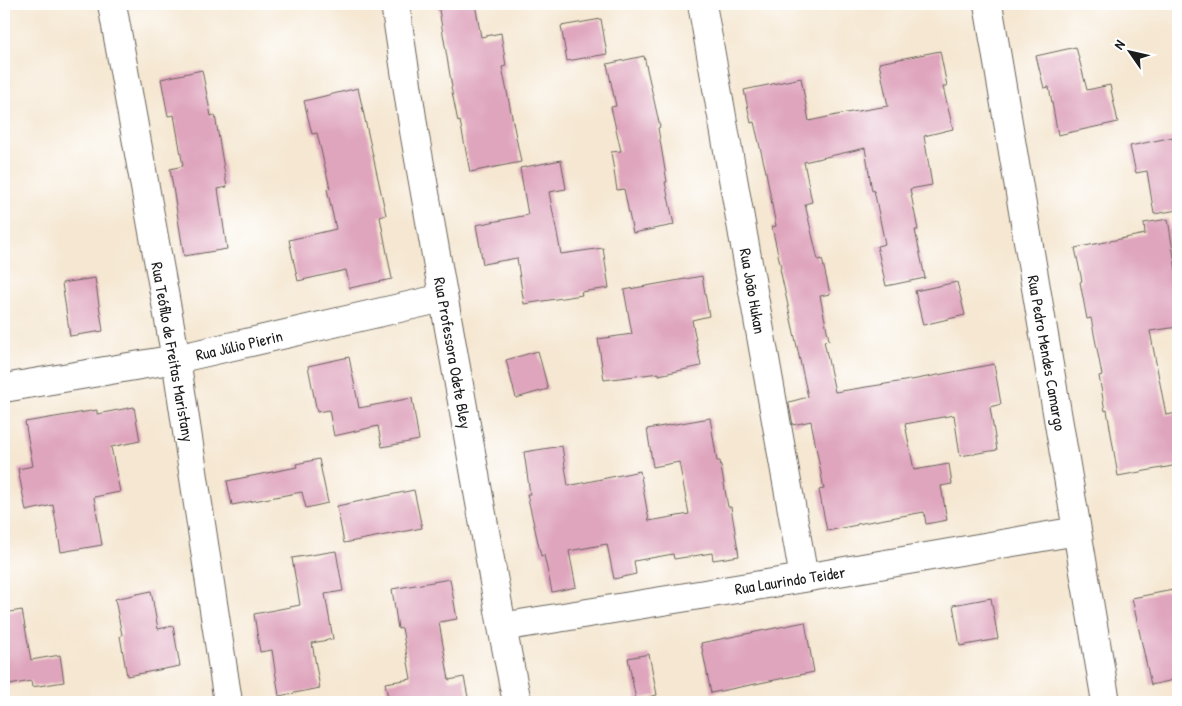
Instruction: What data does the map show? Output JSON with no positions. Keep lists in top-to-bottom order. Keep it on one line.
{"streets":{"street":["Rua João Hukan","Rua Júlio Pierin","Rua Teófilo de Freitas Maristany","Rua Professora Odete Bley","Rua Pedro Mendes Camargo","Rua Laurindo Teider"]},"crossings":[["Rua João Hukan","Rua Laurindo Teider"],["Rua Júlio Pierin","Rua Teófilo de Freitas Maristany"],["Rua Júlio Pierin","Rua Professora Odete Bley"],["Rua Professora Odete Bley","Rua Laurindo Teider"],["Rua Pedro Mendes Camargo","Rua Laurindo Teider"]],"north":"top left"}
